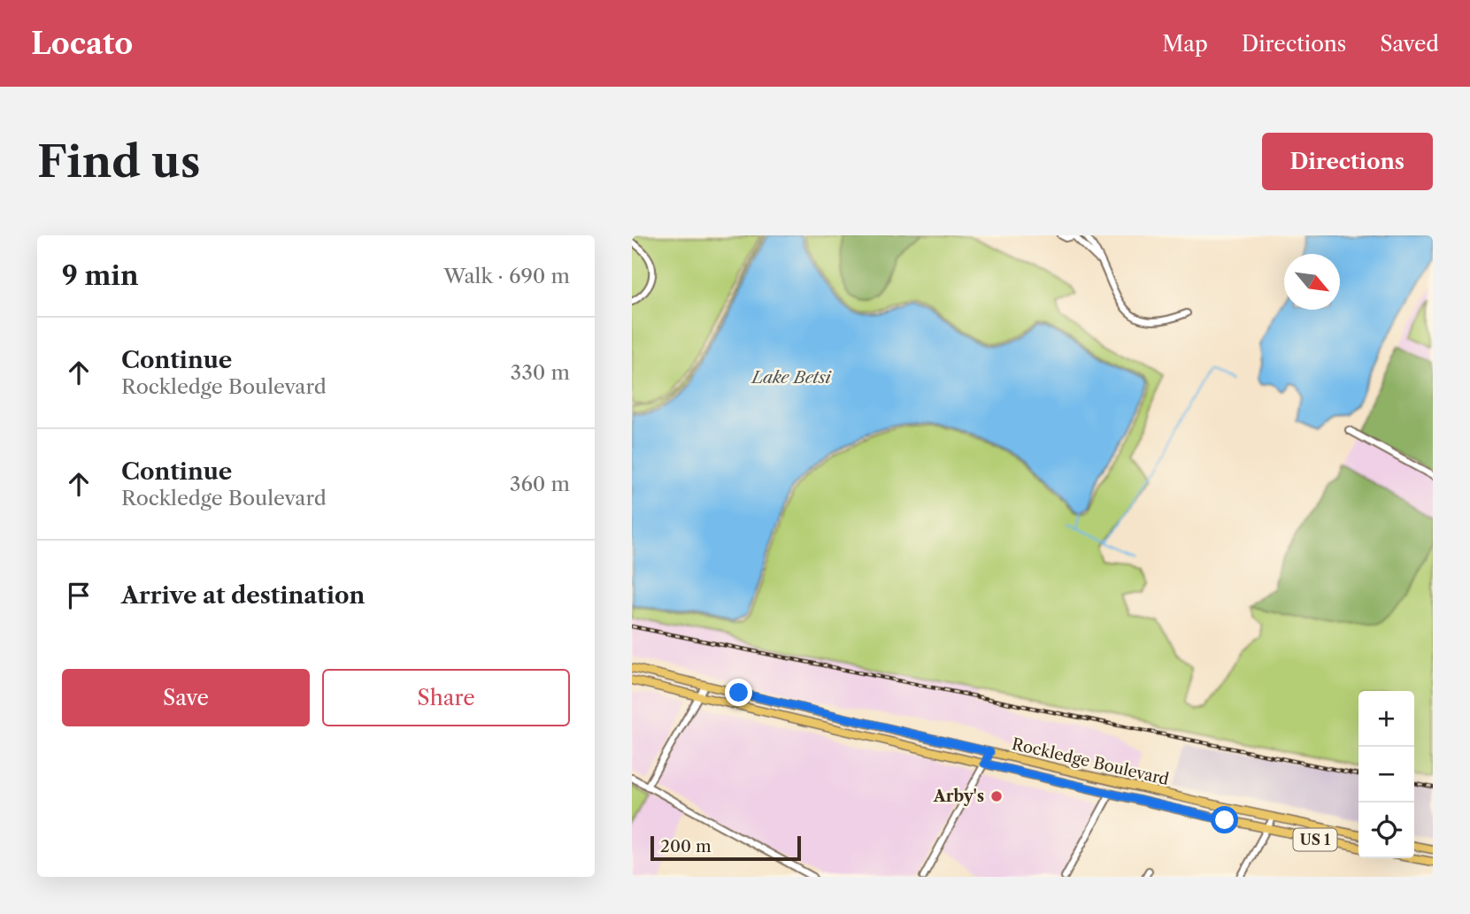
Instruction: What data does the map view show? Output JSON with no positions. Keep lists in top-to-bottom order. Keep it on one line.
{"streets":{"main road":["Rockledge Boulevard","US 1"]},"water":["Lake Betsi"],"places":["Arby's"],"scale_bar":"200 m","north":"bottom right","page":{"header":"Locato","nav":["Map","Directions","Saved"],"buttons":["Directions",["Save","Share"]],"title":"Find us","heading":["9 min","Walk · 690 m"],"list":[["Continue","Rockledge Boulevard","330 m"],["Continue","Rockledge Boulevard","360 m"],"Arrive at destination"],"map_buttons":["+","−"],"scale":"200 m"}}
